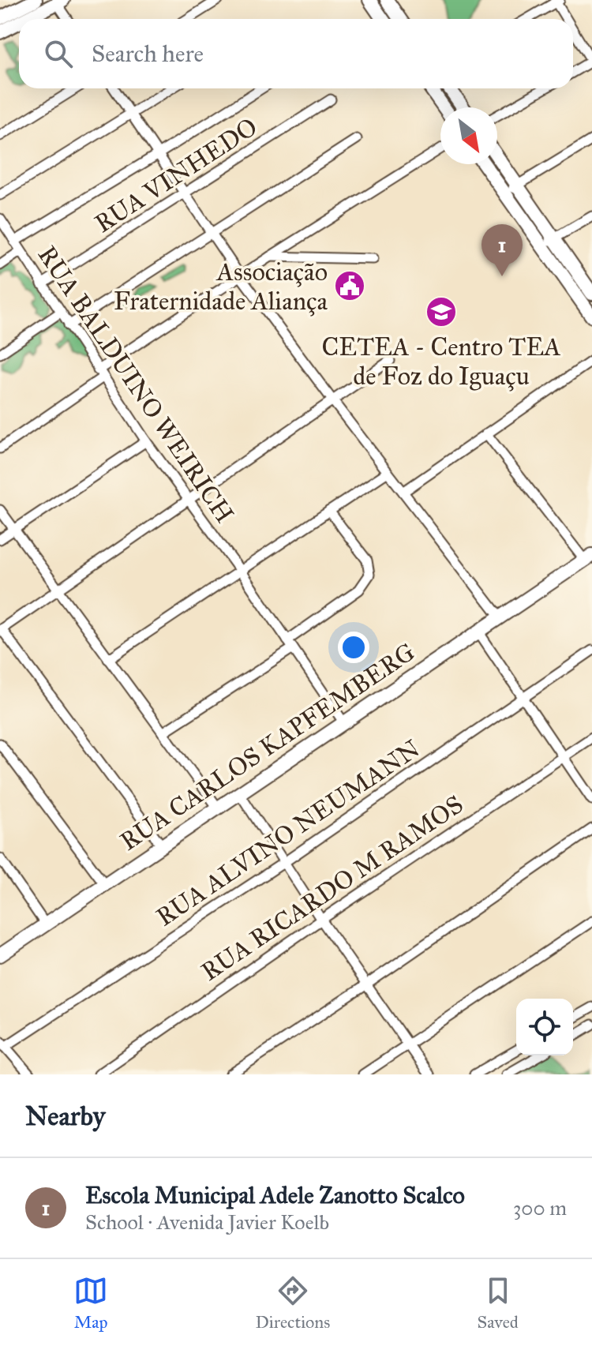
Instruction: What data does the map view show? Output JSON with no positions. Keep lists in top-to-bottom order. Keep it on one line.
{"streets":{"street":["RUA VINHEDO","RUA BALDUINO WEIRICH","RUA CARLOS KAPFEMBERG","RUA ALVINO NEUMANN","RUA RICARDO M RAMOS"]},"crossings":[["RUA VINHEDO","RUA BALDUINO WEIRICH"],["RUA BALDUINO WEIRICH","RUA CARLOS KAPFEMBERG"]],"places":{"public building":["Associação Fraternidade Aliança"],"school or university":["CETEA - Centro TEA de Foz do Iguaçu"]},"north":"bottom right","page":{"search":"Search here","pins":"1","heading":"Nearby","list":[{"mark":"1","name":"Escola Municipal Adele Zanotto Scalco","note":"School · Avenida Javier Koelb","value":"300 m"}],"nav":["Map","Directions","Saved"]}}
